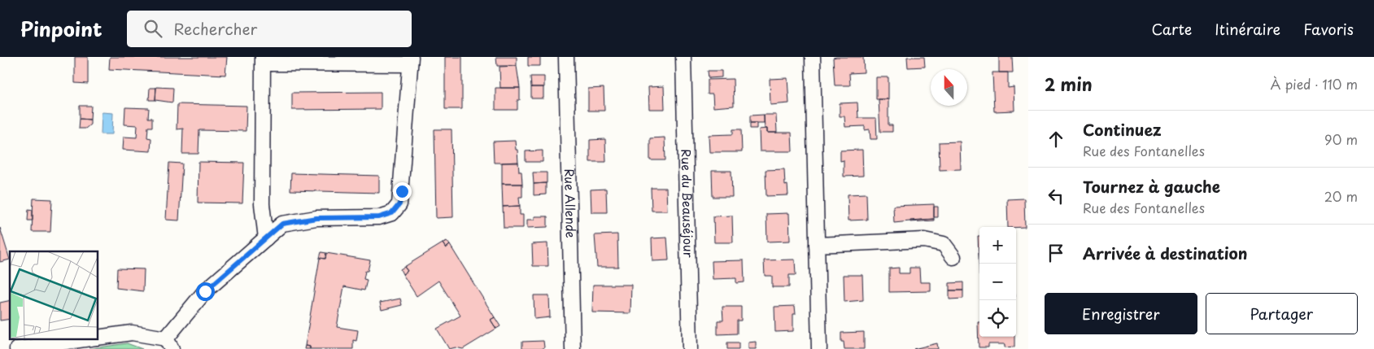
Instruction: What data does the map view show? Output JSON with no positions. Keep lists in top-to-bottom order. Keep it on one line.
{"streets":{"street":["Rue Allende","Rue du Beauséjour"]},"north":"top","page":{"header":"Pinpoint","search":"Rechercher","nav":["Carte","Itinéraire","Favoris"],"heading":["2 min","À pied · 110 m"],"list":[["Continuez","Rue des Fontanelles","90 m"],["Tournez à gauche","Rue des Fontanelles","20 m"],"Arrivée à destination"],"map_buttons":["+","−"],"buttons":["Enregistrer","Partager"]}}
